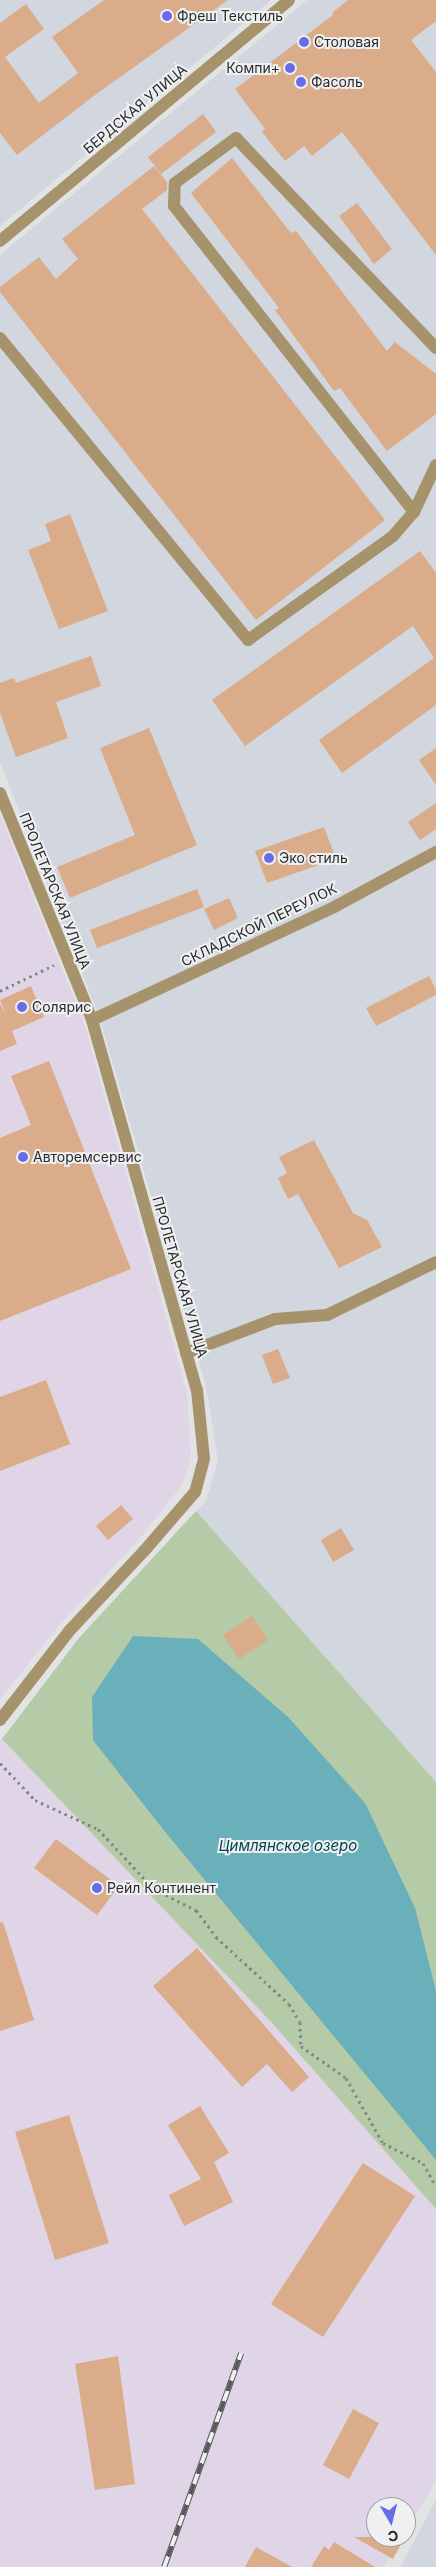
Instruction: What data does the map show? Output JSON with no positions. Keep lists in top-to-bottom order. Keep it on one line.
{"streets":{"street":["БЕРДСКАЯ УЛИЦА","ПРОЛЕТАРСКАЯ УЛИЦА","СКЛАДСКОЙ ПЕРЕУЛОК"]},"crossings":[["ПРОЛЕТАРСКАЯ УЛИЦА","СКЛАДСКОЙ ПЕРЕУЛОК"]],"water":["Цимлянское озеро"],"places":["Фреш Текстиль","Столовая","Компи+","Фасоль","Эко стиль","Солярис","Авторемсервис","Рейл Континент"],"north":"bottom"}
